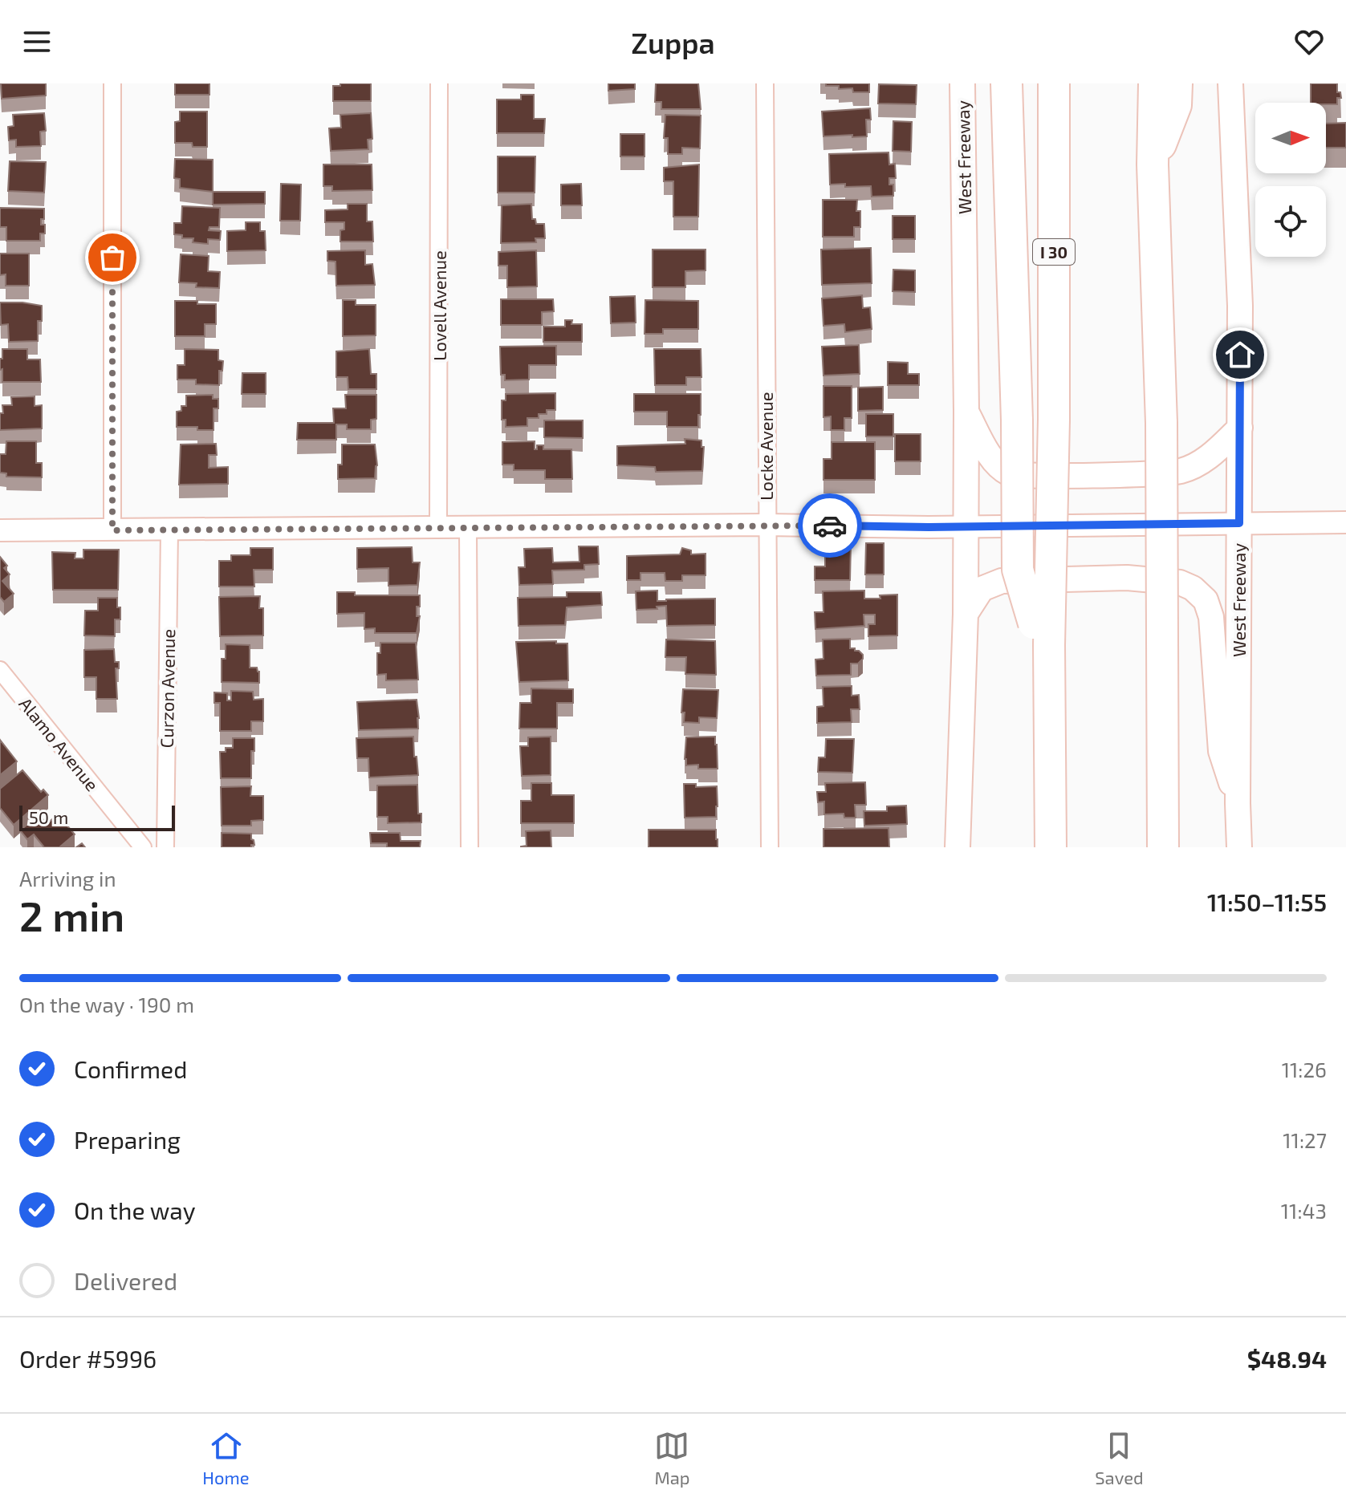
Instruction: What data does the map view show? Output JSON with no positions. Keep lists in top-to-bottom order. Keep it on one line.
{"streets":{"highway":["I 30"],"main road":["West Freeway"],"street":["Lovell Avenue","Locke Avenue","Curzon Avenue","Alamo Avenue"]},"scale_bar":"50 m","north":"right","page":{"header":"Zuppa","scale":"50 m","heading":["2 min","Arriving in","11:50–11:55"],"panel":["Order #5996","$48.94"],"bar":"On the way · 190 m","list":[["Confirmed","11:26"],["Preparing","11:27"],["On the way","11:43"],"Delivered"],"tabs":["Home","Map","Saved"]}}
